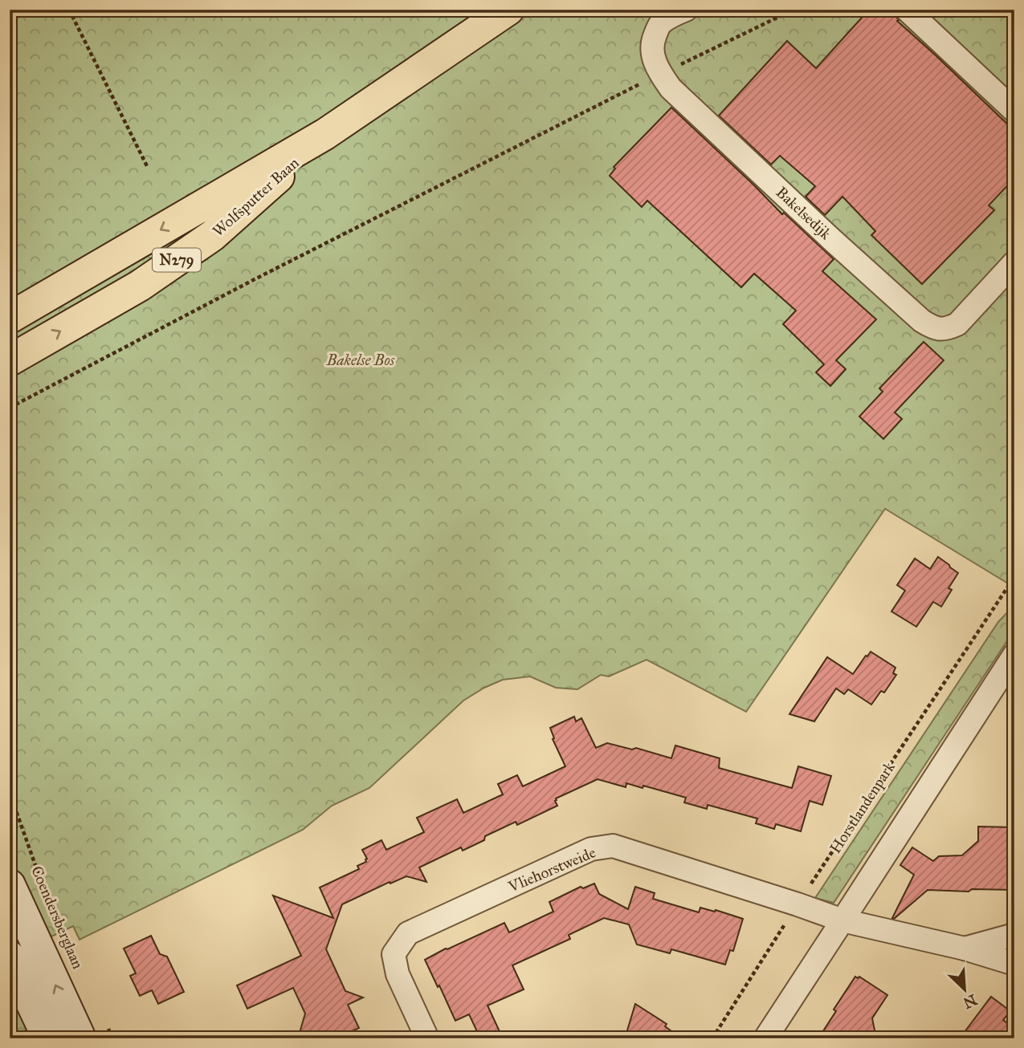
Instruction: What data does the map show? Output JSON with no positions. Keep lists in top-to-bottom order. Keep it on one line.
{"streets":{"main road":["Wolfsputter Baan","N279"],"street":["Bakelsedijk","Vliehorstweide","Coendersberglaan"],"path":["Horstlandenpark"]},"crossings":[["Horstlandenpark","Vliehorstweide"]],"one_way":["Coendersberglaan"],"parks":["Bakelse Bos"],"north":"bottom right"}
